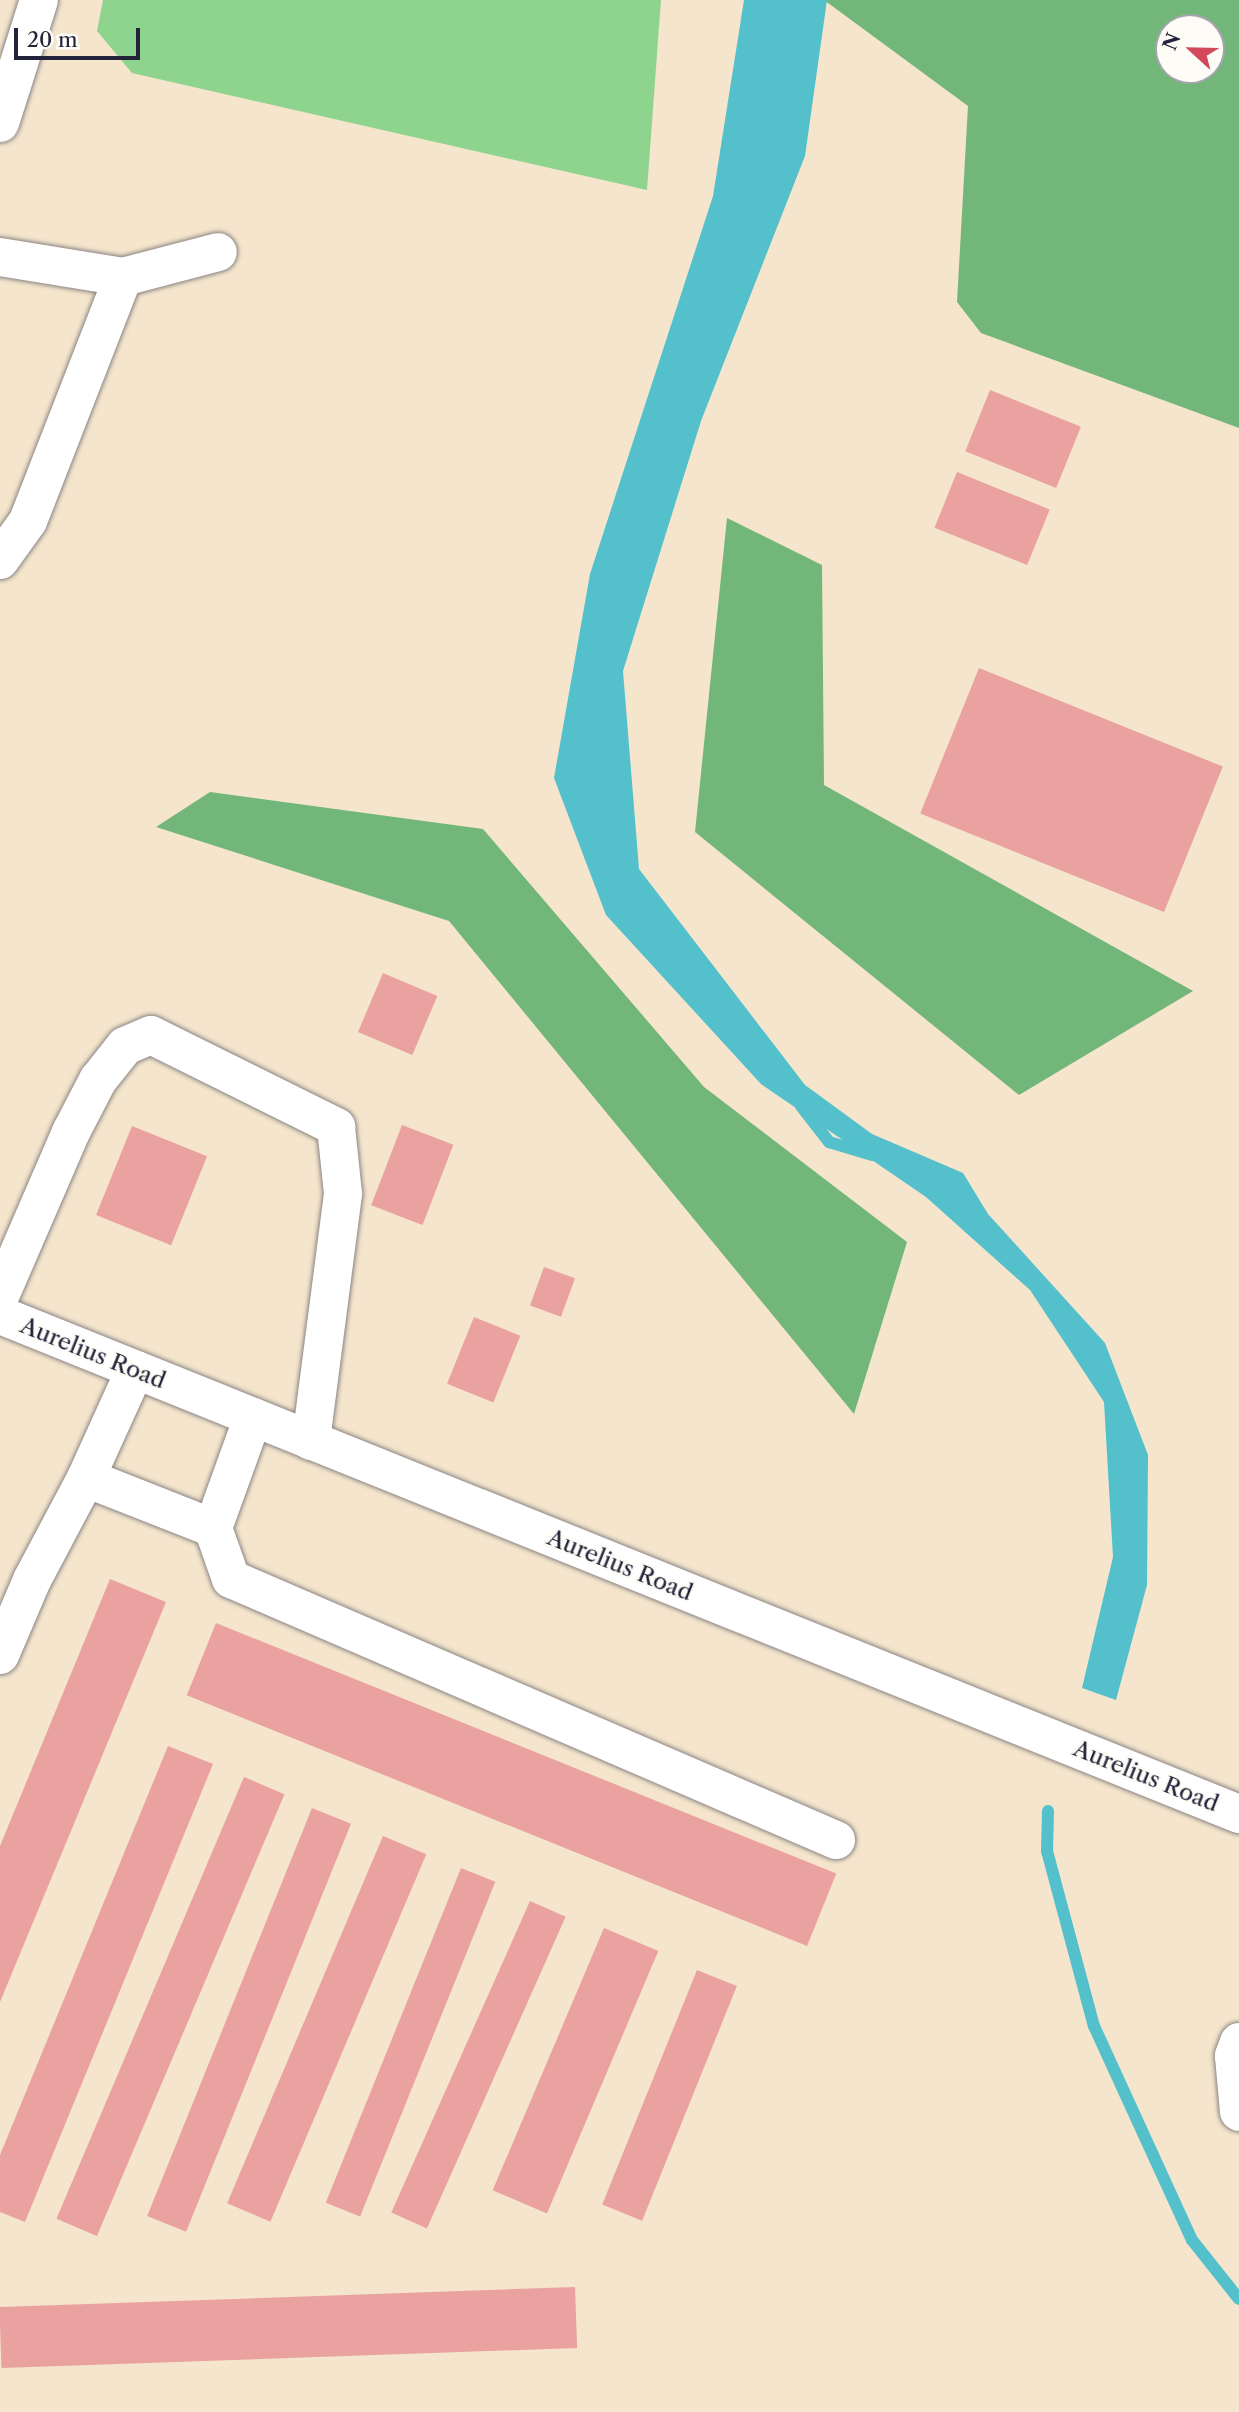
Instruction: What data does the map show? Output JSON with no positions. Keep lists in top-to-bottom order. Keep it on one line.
{"streets":{"street":["Aurelius Road"]},"scale_bar":"20 m","north":"left"}
